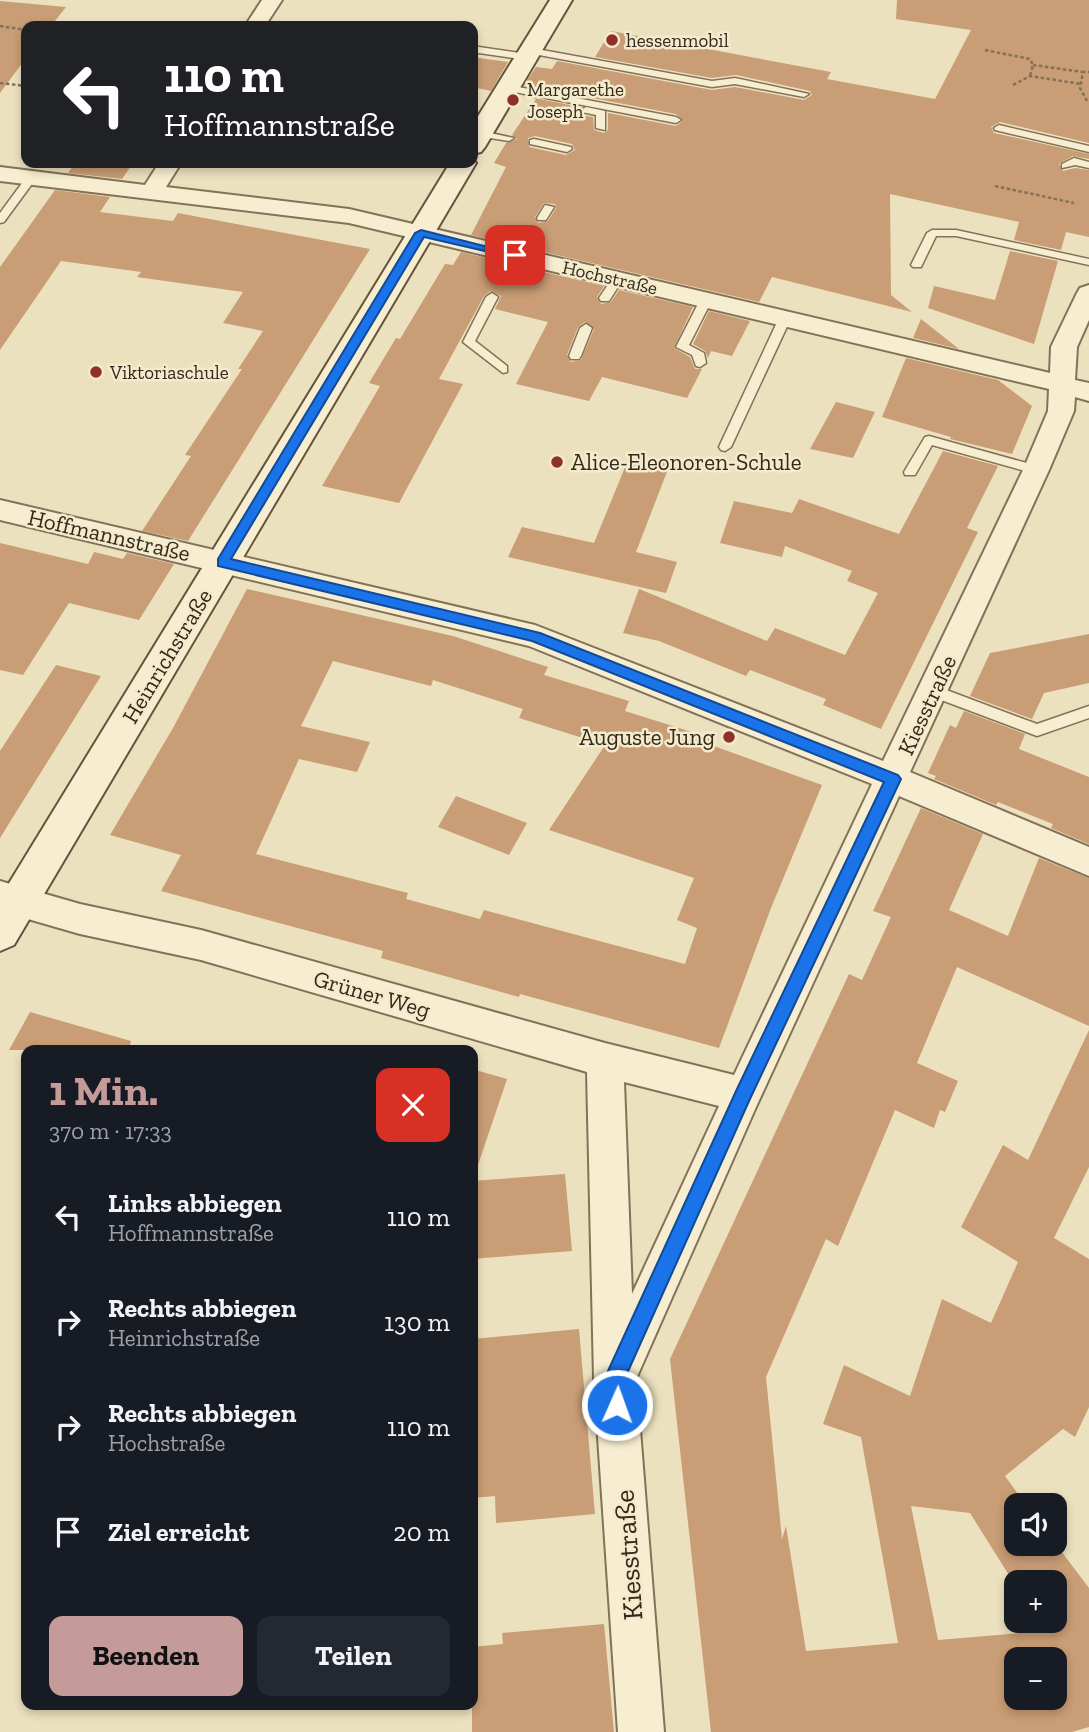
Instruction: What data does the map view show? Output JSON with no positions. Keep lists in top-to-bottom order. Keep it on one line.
{"streets":{"main road":["Heinrichstraße"],"street":["Hochstraße","Hoffmannstraße","Kiesstraße","Grüner Weg"]},"crossings":[["Hochstraße","Heinrichstraße"],["Hochstraße","Kiesstraße"],["Hoffmannstraße","Heinrichstraße"],["Hoffmannstraße","Kiesstraße"],["Heinrichstraße","Grüner Weg"],["Kiesstraße","Grüner Weg"]],"places":["hessenmobil","Margarethe Joseph","Viktoriaschule","Alice-Eleonoren-Schule","Auguste Jung"],"page":{"turn":["110 m","Hoffmannstraße"],"heading":["1 Min.","370 m · 17:33"],"list":[{"name":"Links abbiegen","note":"Hoffmannstraße","value":"110 m"},{"name":"Rechts abbiegen","note":"Heinrichstraße","value":"130 m"},{"name":"Rechts abbiegen","note":"Hochstraße","value":"110 m"},{"name":"Ziel erreicht","value":"20 m"}],"map_buttons":["+","−"],"buttons":["Beenden","Teilen"]}}
